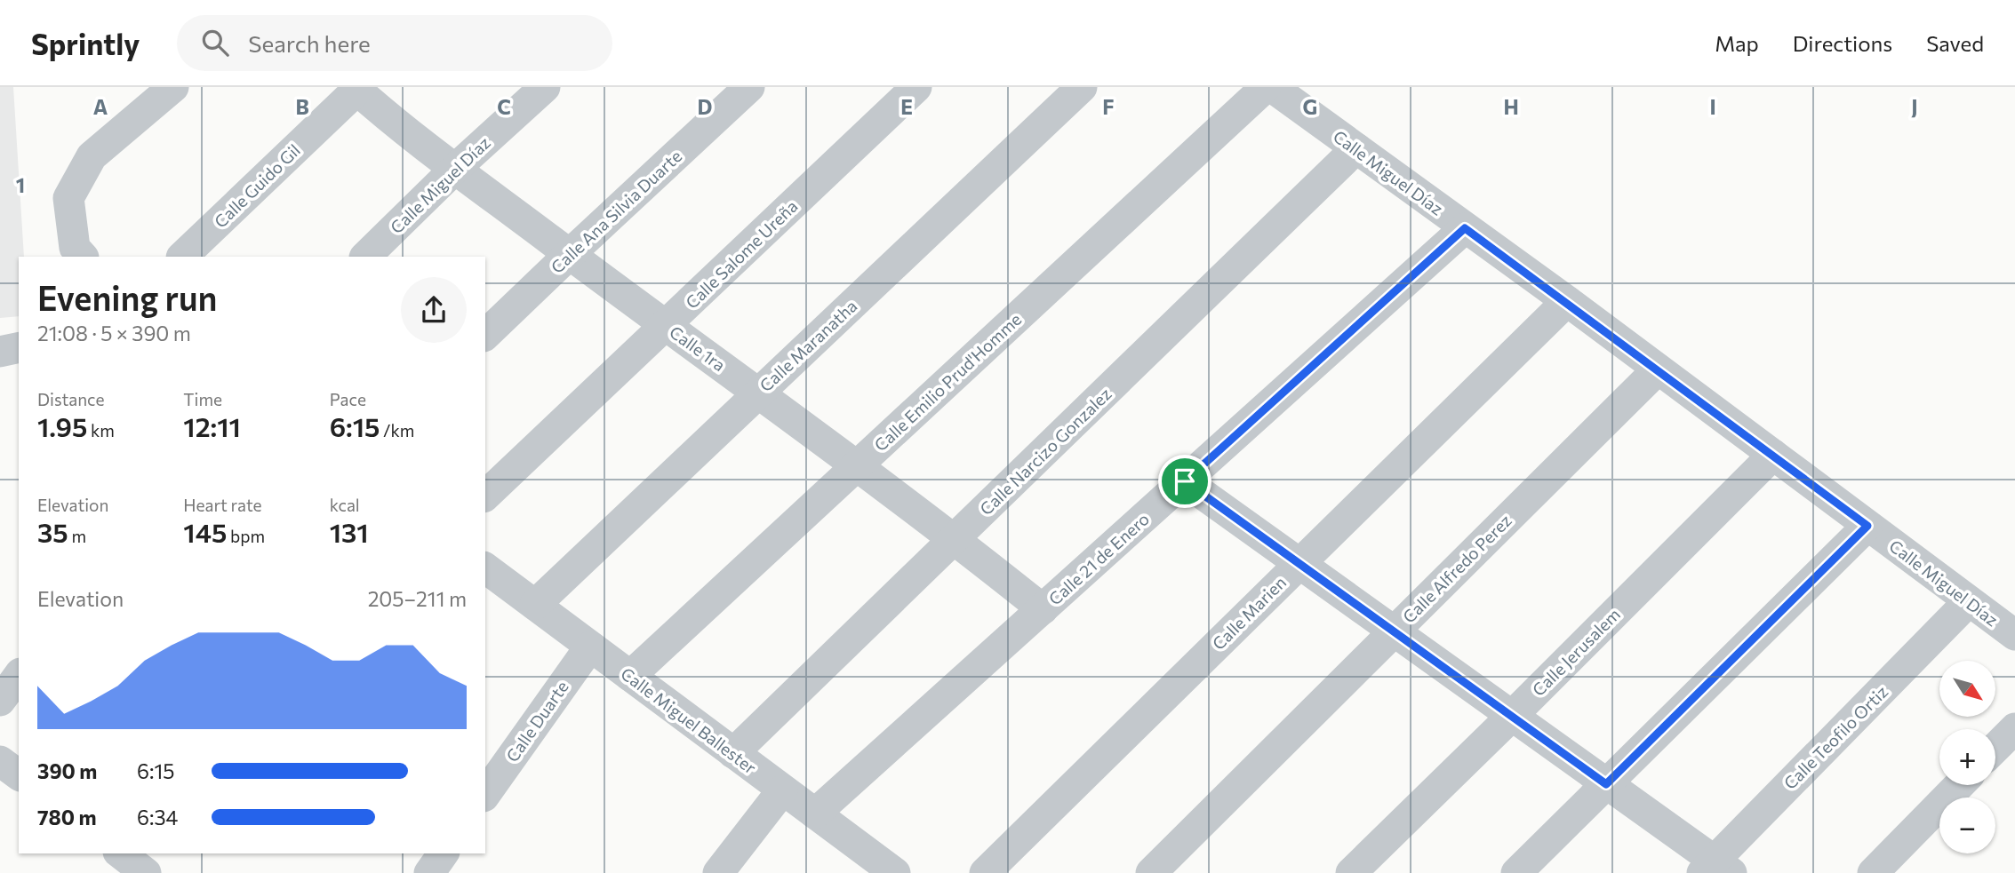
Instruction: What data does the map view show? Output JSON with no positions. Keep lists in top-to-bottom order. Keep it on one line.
{"streets":{"street":["Calle Miguel Díaz","Calle Guido Gil","Calle Ana Silvia Duarte","Calle Salome Ureña","Calle Maranatha","Calle 1ra","Calle Emilio Prud'Homme","Calle Narcizo Gonzalez","Calle 21 de Enero","Calle Alfredo Perez","Calle Marien","Calle Jerusalem","Calle Miguel Ballester","Calle Duarte","Calle Teofilo Ortiz"]},"crossings":[["Calle Miguel Díaz","Calle 1ra"],["Calle Miguel Díaz","Calle Narcizo Gonzalez"],["Calle Miguel Díaz","Calle 21 de Enero"],["Calle Miguel Díaz","Calle Alfredo Perez"],["Calle Miguel Díaz","Calle Marien"],["Calle Miguel Díaz","Calle Jerusalem"],["Calle Miguel Díaz","Calle Teofilo Ortiz"],["Calle Guido Gil","Calle 1ra"],["Calle Ana Silvia Duarte","Calle 1ra"],["Calle Salome Ureña","Calle 1ra"],["Calle Maranatha","Calle 1ra"],["Calle Maranatha","Calle Miguel Ballester"],["Calle 1ra","Calle Emilio Prud'Homme"],["Calle 1ra","Calle Narcizo Gonzalez"],["Calle 1ra","Calle 21 de Enero"],["Calle Emilio Prud'Homme","Calle Miguel Ballester"],["Calle Narcizo Gonzalez","Calle Miguel Ballester"],["Calle 21 de Enero","Calle Miguel Ballester"],["Calle Miguel Ballester","Calle Duarte"]],"north":"bottom right","page":{"header":"Sprintly","search":"Search here","nav":["Map","Directions","Saved"],"heading":["Evening run","21:08 · 5 × 390 m"],"stats":[["Distance","1.95 km"],["Time","12:11"],["Pace","6:15 /km"],["Elevation","35 m"],["Heart rate","145 bpm"],["kcal","131"]],"chart":["Elevation","205–211 m"],"map_buttons":["+","−"],"list":[{"name":"390 m","note":"6:15"},{"name":"780 m","note":"6:34"}]},"grid":{"columns":["A","B","C","D","E","F","G","H","I","J"],"rows":["1"]}}
